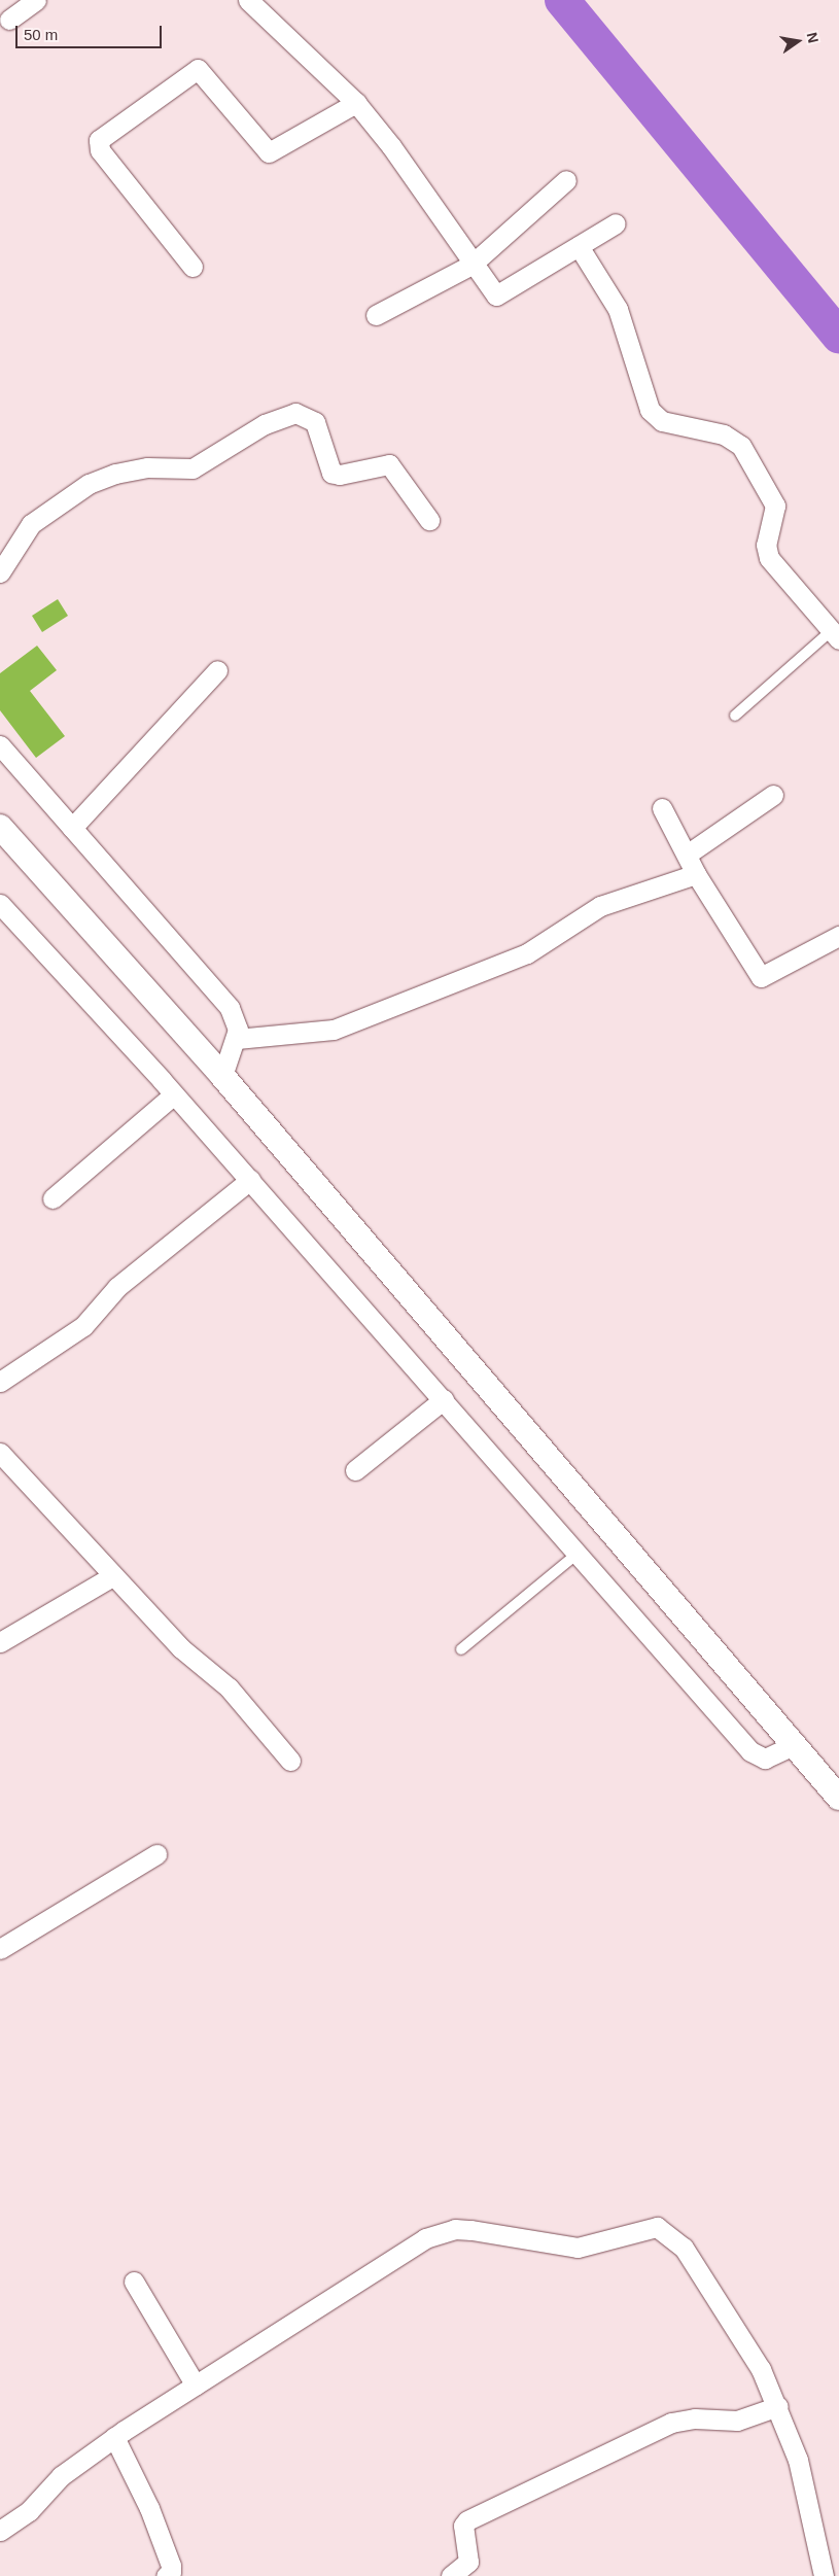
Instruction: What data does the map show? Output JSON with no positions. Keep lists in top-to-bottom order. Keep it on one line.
{"scale_bar":"50 m","north":"right"}
